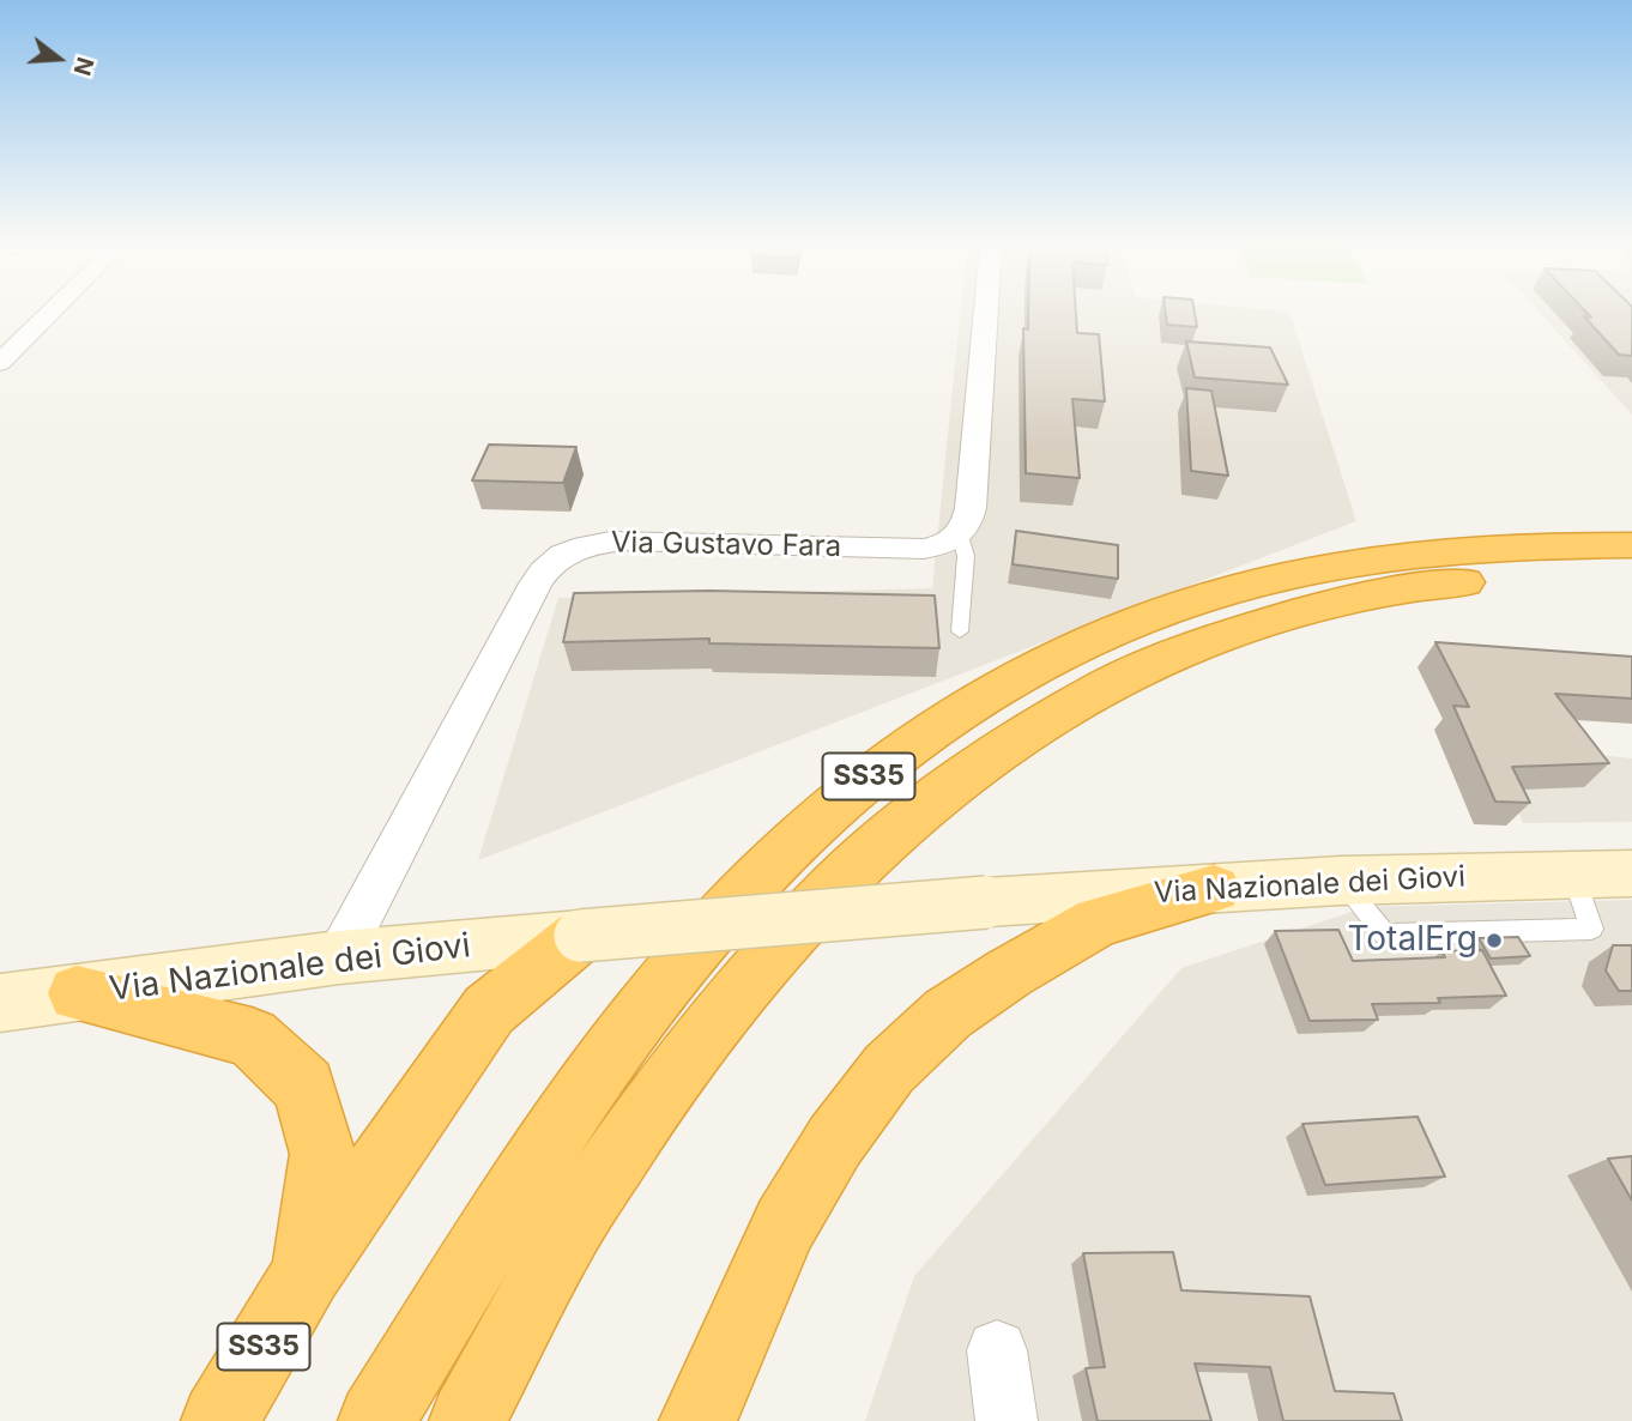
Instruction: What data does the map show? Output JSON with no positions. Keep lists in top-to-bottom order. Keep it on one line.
{"streets":{"highway":["SS35"],"main road":["Via Nazionale dei Giovi"],"street":["Via Gustavo Fara"]},"crossings":[["Via Gustavo Fara","Via Nazionale dei Giovi"],["SS35","Via Nazionale dei Giovi"]],"places":["TotalErg"],"north":"right"}
